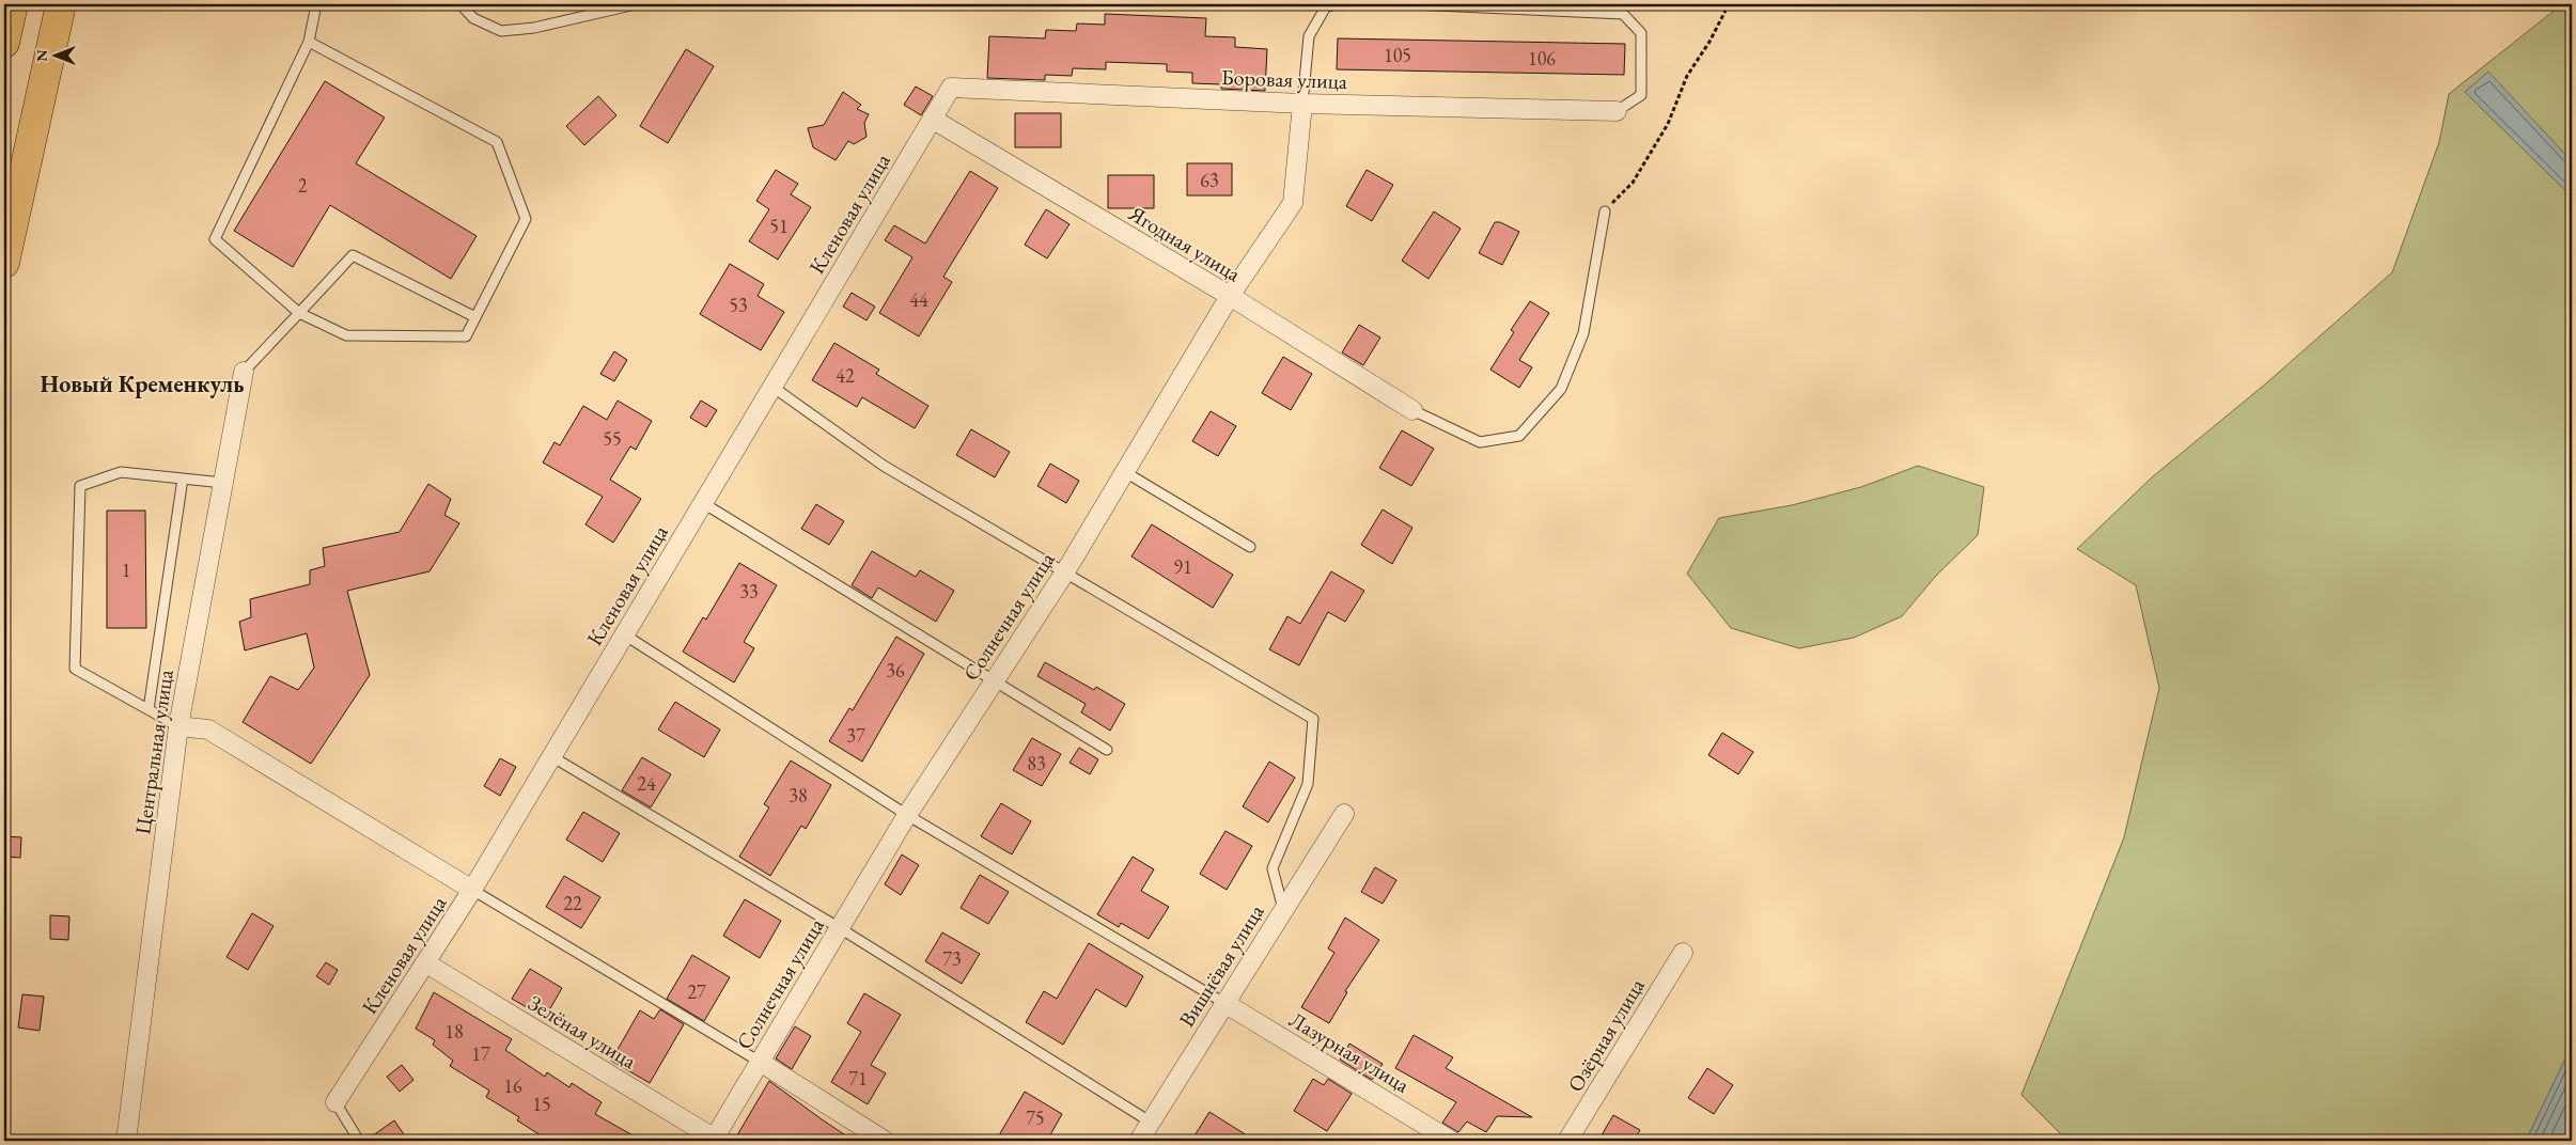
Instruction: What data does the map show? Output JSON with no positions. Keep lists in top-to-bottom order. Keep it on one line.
{"streets":{"street":["Боровая улица","Кленовая улица","Ягодная улица","Солнечная улица","Центральная улица","Вишнёвая улица","Зелёная улица","Озёрная улица","Лазурная улица"]},"crossings":[["Боровая улица","Кленовая улица"],["Боровая улица","Солнечная улица"],["Кленовая улица","Ягодная улица"],["Кленовая улица","Зелёная улица"],["Ягодная улица","Солнечная улица"],["Солнечная улица","Зелёная улица"],["Вишнёвая улица","Лазурная улица"]],"districts":["Новый Кременкуль"],"house_numbers":["105","106","63","2","51","44","53","42","55","91","1","33","36","37","83","24","38","22","73","27","18","17","71","16","15","75"],"north":"left"}
